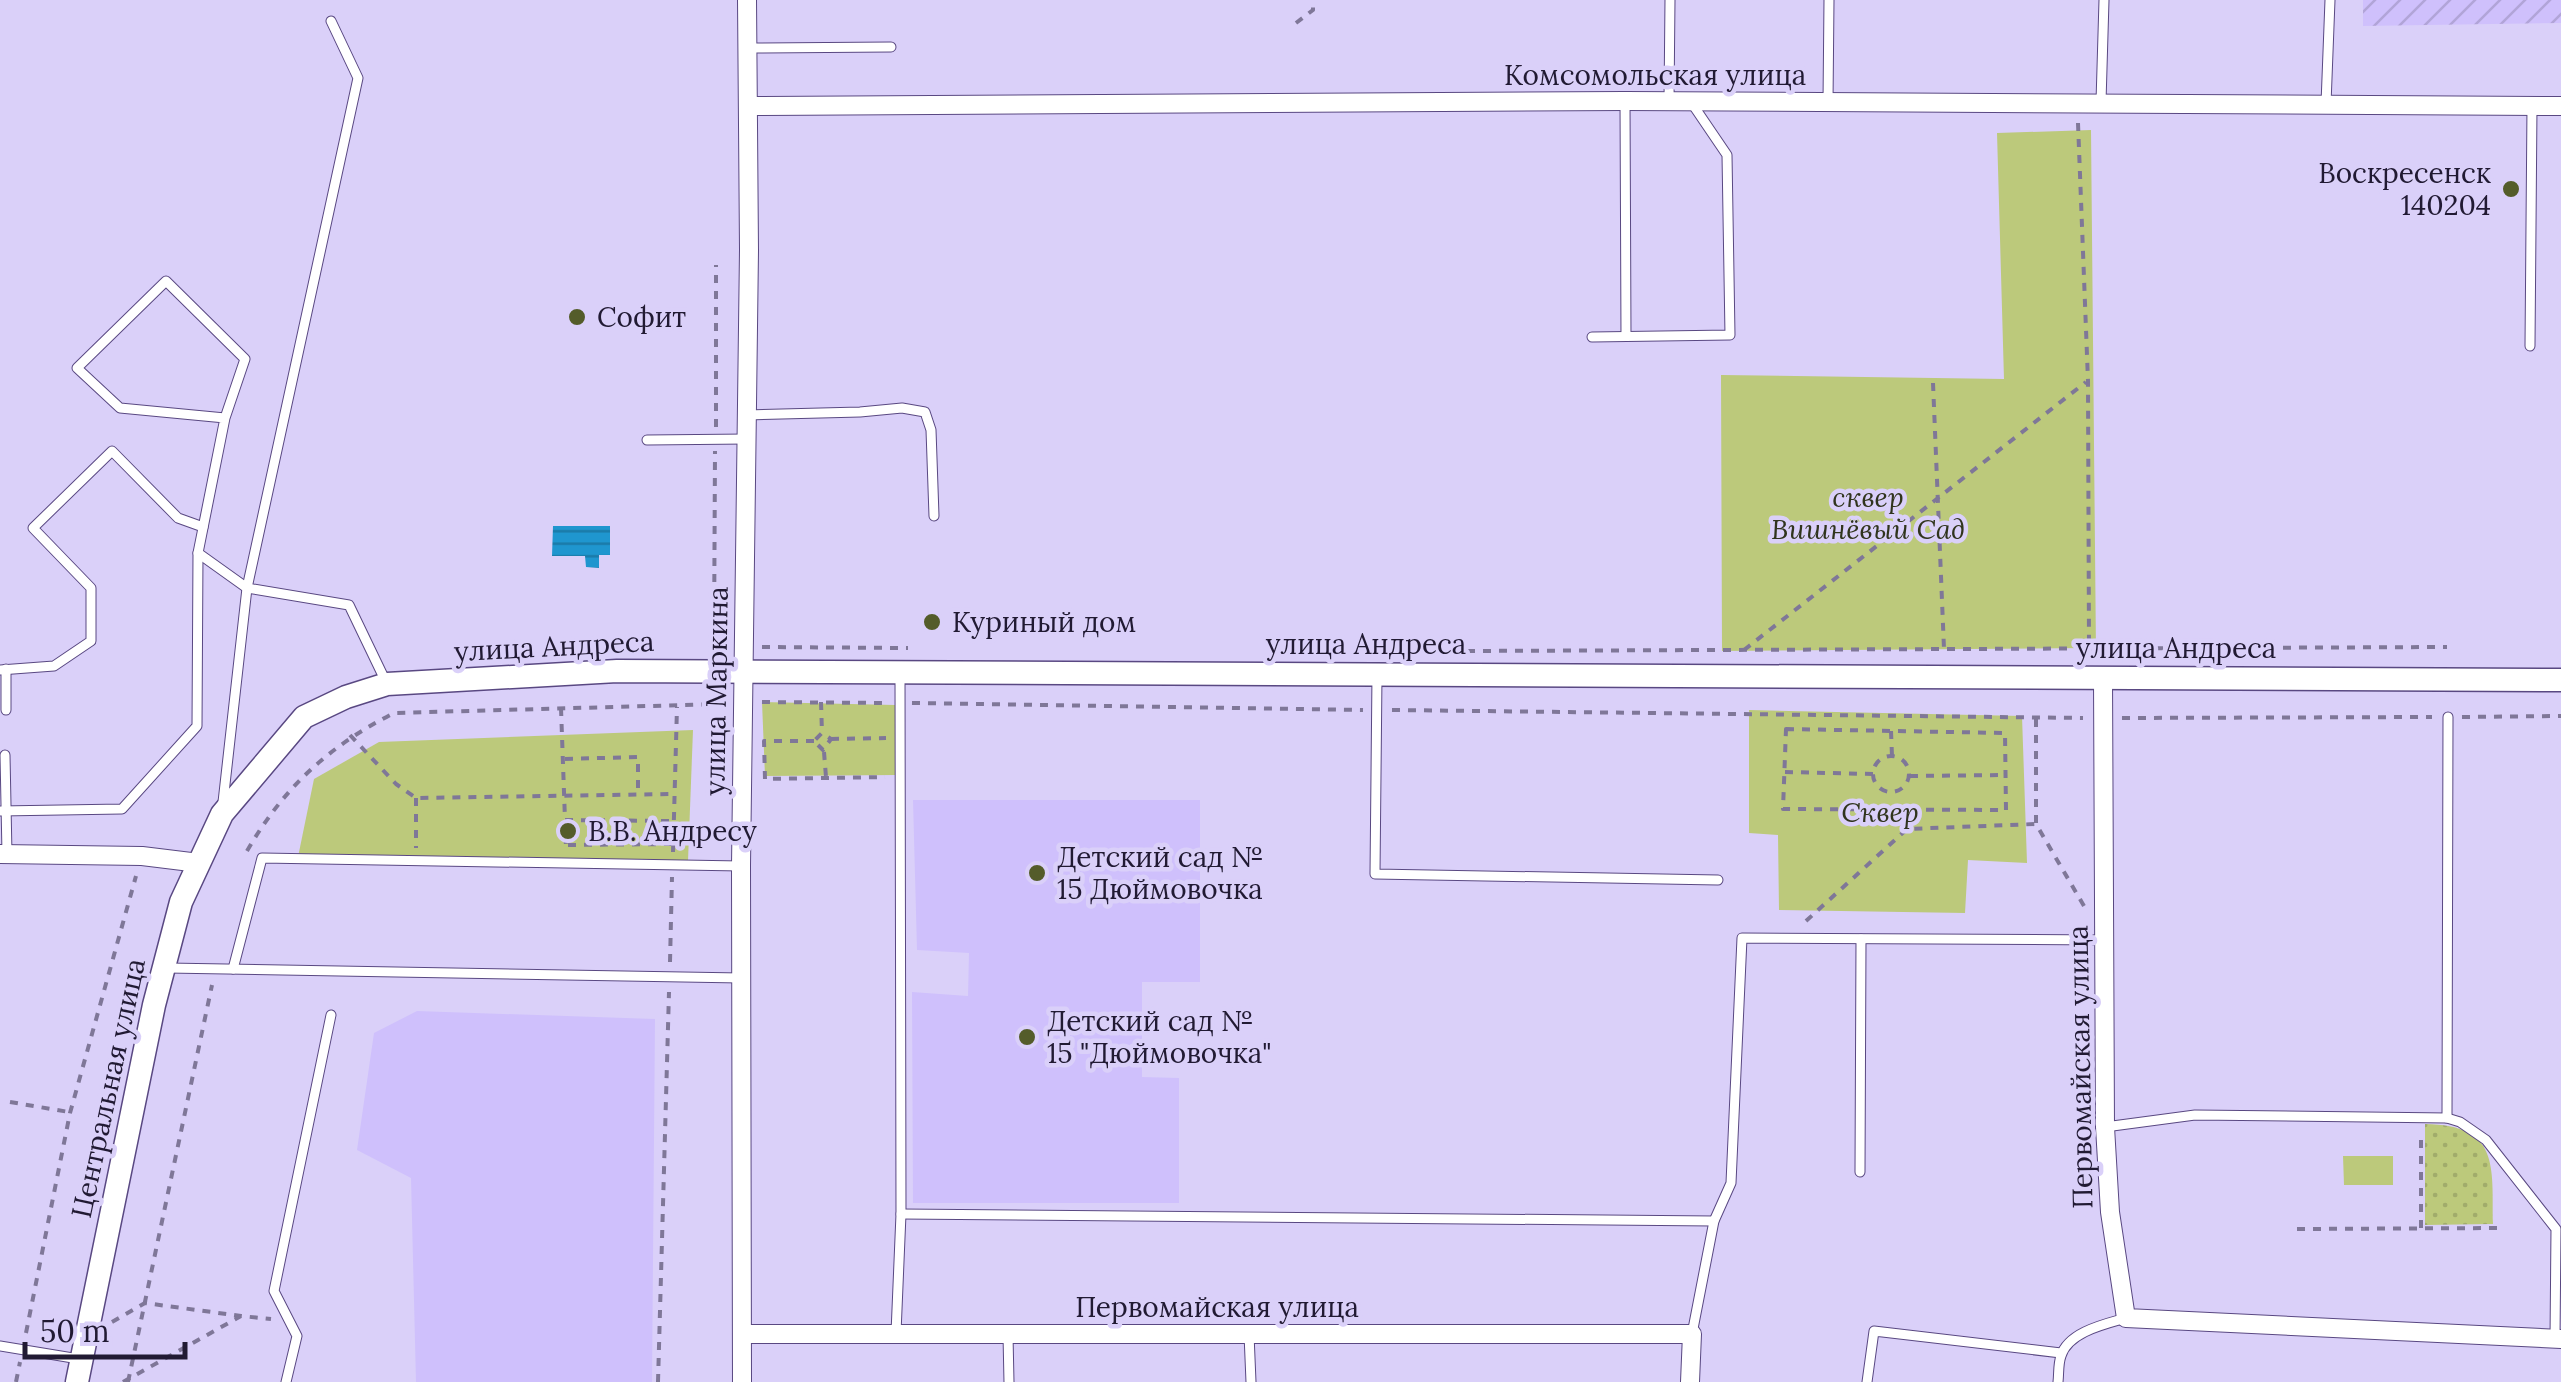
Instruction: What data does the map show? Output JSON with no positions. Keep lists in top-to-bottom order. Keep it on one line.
{"streets":{"street":["Комсомольская улица","улица Андреса","улица Маркина","Первомайская улица","Центральная улица"]},"crossings":[["Комсомольская улица","улица Маркина"],["улица Андреса","улица Маркина"],["улица Андреса","Первомайская улица"],["улица Андреса","Центральная улица"],["улица Маркина","Первомайская улица"]],"parks":["сквер Вишнёвый Сад","Сквер"],"places":["Воскресенск 140204","Софит","Куриный дом","В.В. Андресу","Детский сад № 15 Дюймовочка","Детский сад № 15 \"Дюймовочка\""],"scale_bar":"50 m"}
